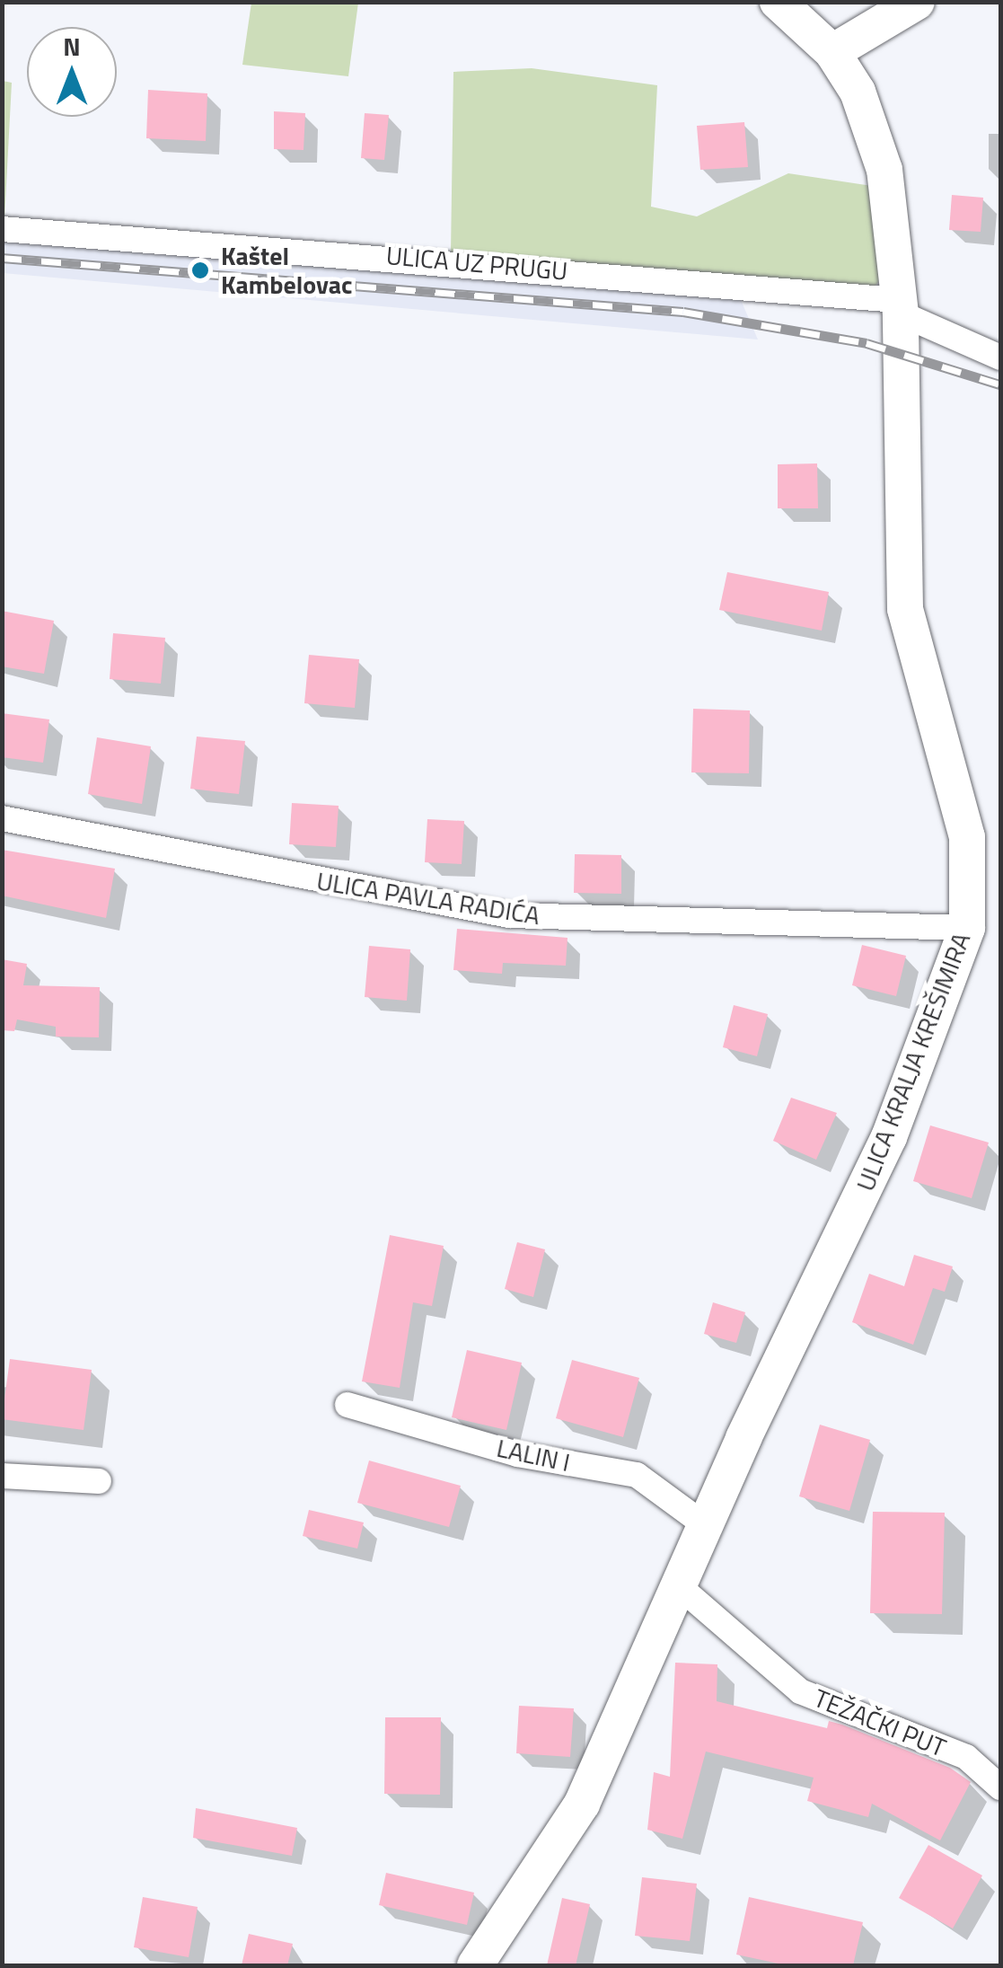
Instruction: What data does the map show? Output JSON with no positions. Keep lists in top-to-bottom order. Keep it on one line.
{"streets":{"street":["ULICA UZ PRUGU","ULICA PAVLA RADIĆA","ULICA KRALJA KREŠIMIRA","LALIN I","TEŽAČKI PUT"]},"crossings":[["ULICA UZ PRUGU","ULICA KRALJA KREŠIMIRA"],["ULICA PAVLA RADIĆA","ULICA KRALJA KREŠIMIRA"],["ULICA KRALJA KREŠIMIRA","LALIN I"],["ULICA KRALJA KREŠIMIRA","TEŽAČKI PUT"]],"places":["Kaštel Kambelovac"],"north":"top"}
